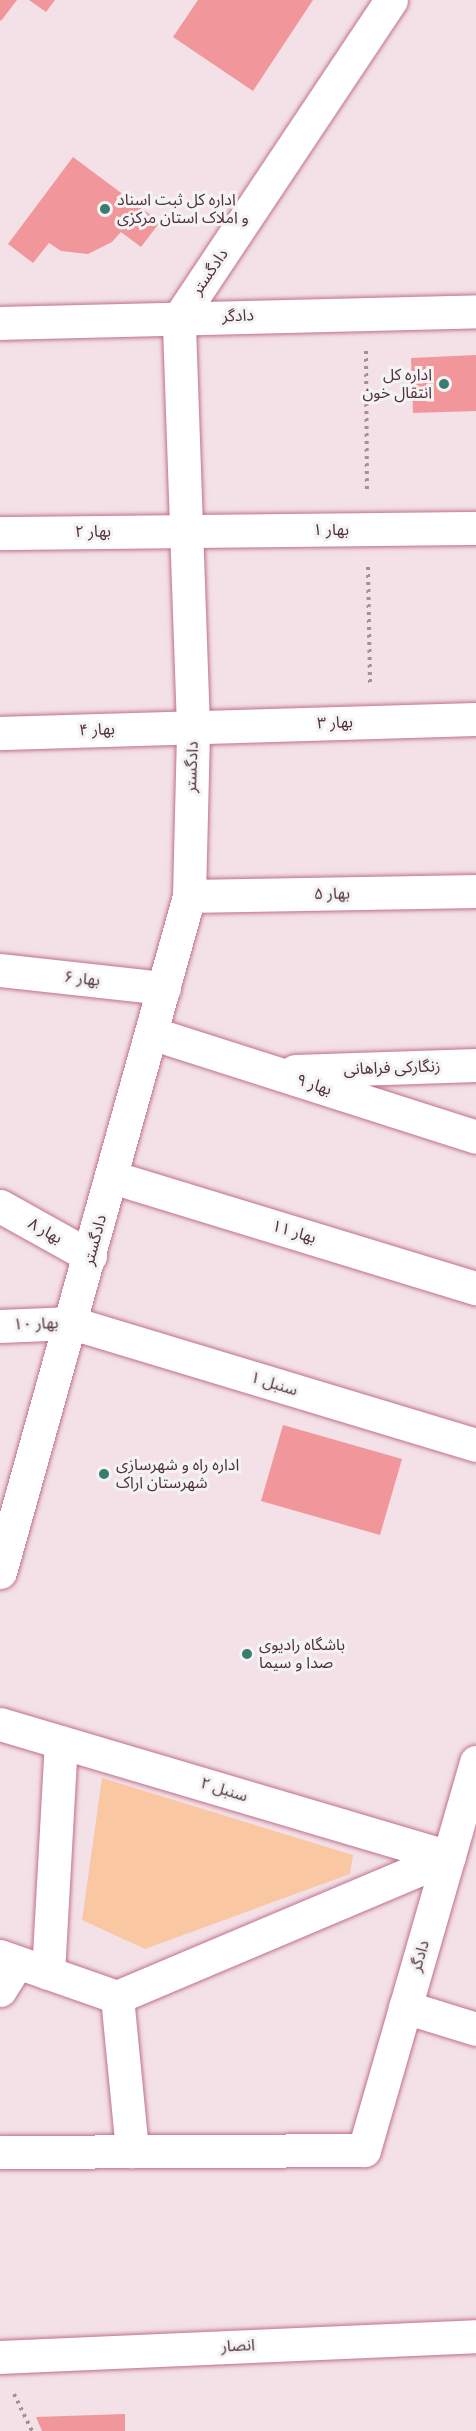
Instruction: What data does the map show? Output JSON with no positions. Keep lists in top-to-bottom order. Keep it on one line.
{"streets":{"street":["دادگستر","دادگر","بهار ۱","بهار ۲","بهار ۳","بهار ۴","بهار ۵","بهار ۶","زنگارکی فراهانی","بهار ۹","بهار ۸","بهار ۱۱","بهار ۱۰","سنبل ۱","سنبل ۲","انصار"]},"crossings":[["دادگستر","دادگر"],["دادگستر","بهار ۱"],["دادگستر","بهار ۲"],["دادگستر","بهار ۳"],["دادگستر","بهار ۴"],["دادگستر","بهار ۵"],["دادگستر","بهار ۶"],["دادگستر","بهار ۹"],["دادگستر","بهار ۸"],["دادگستر","بهار ۱۱"],["دادگستر","بهار ۱۰"],["دادگستر","سنبل ۱"],["دادگر","سنبل ۲"],["بهار ۱","بهار ۲"],["بهار ۳","بهار ۴"],["زنگارکی فراهانی","بهار ۹"],["بهار ۱۰","سنبل ۱"]],"places":["اداره کل ثبت اسناد و املاک استان مرکزی","اداره کل انتقال خون","اداره راه و شهرسازی شهرستان اراک","باشگاه رادیوی صدا و سیما"]}
